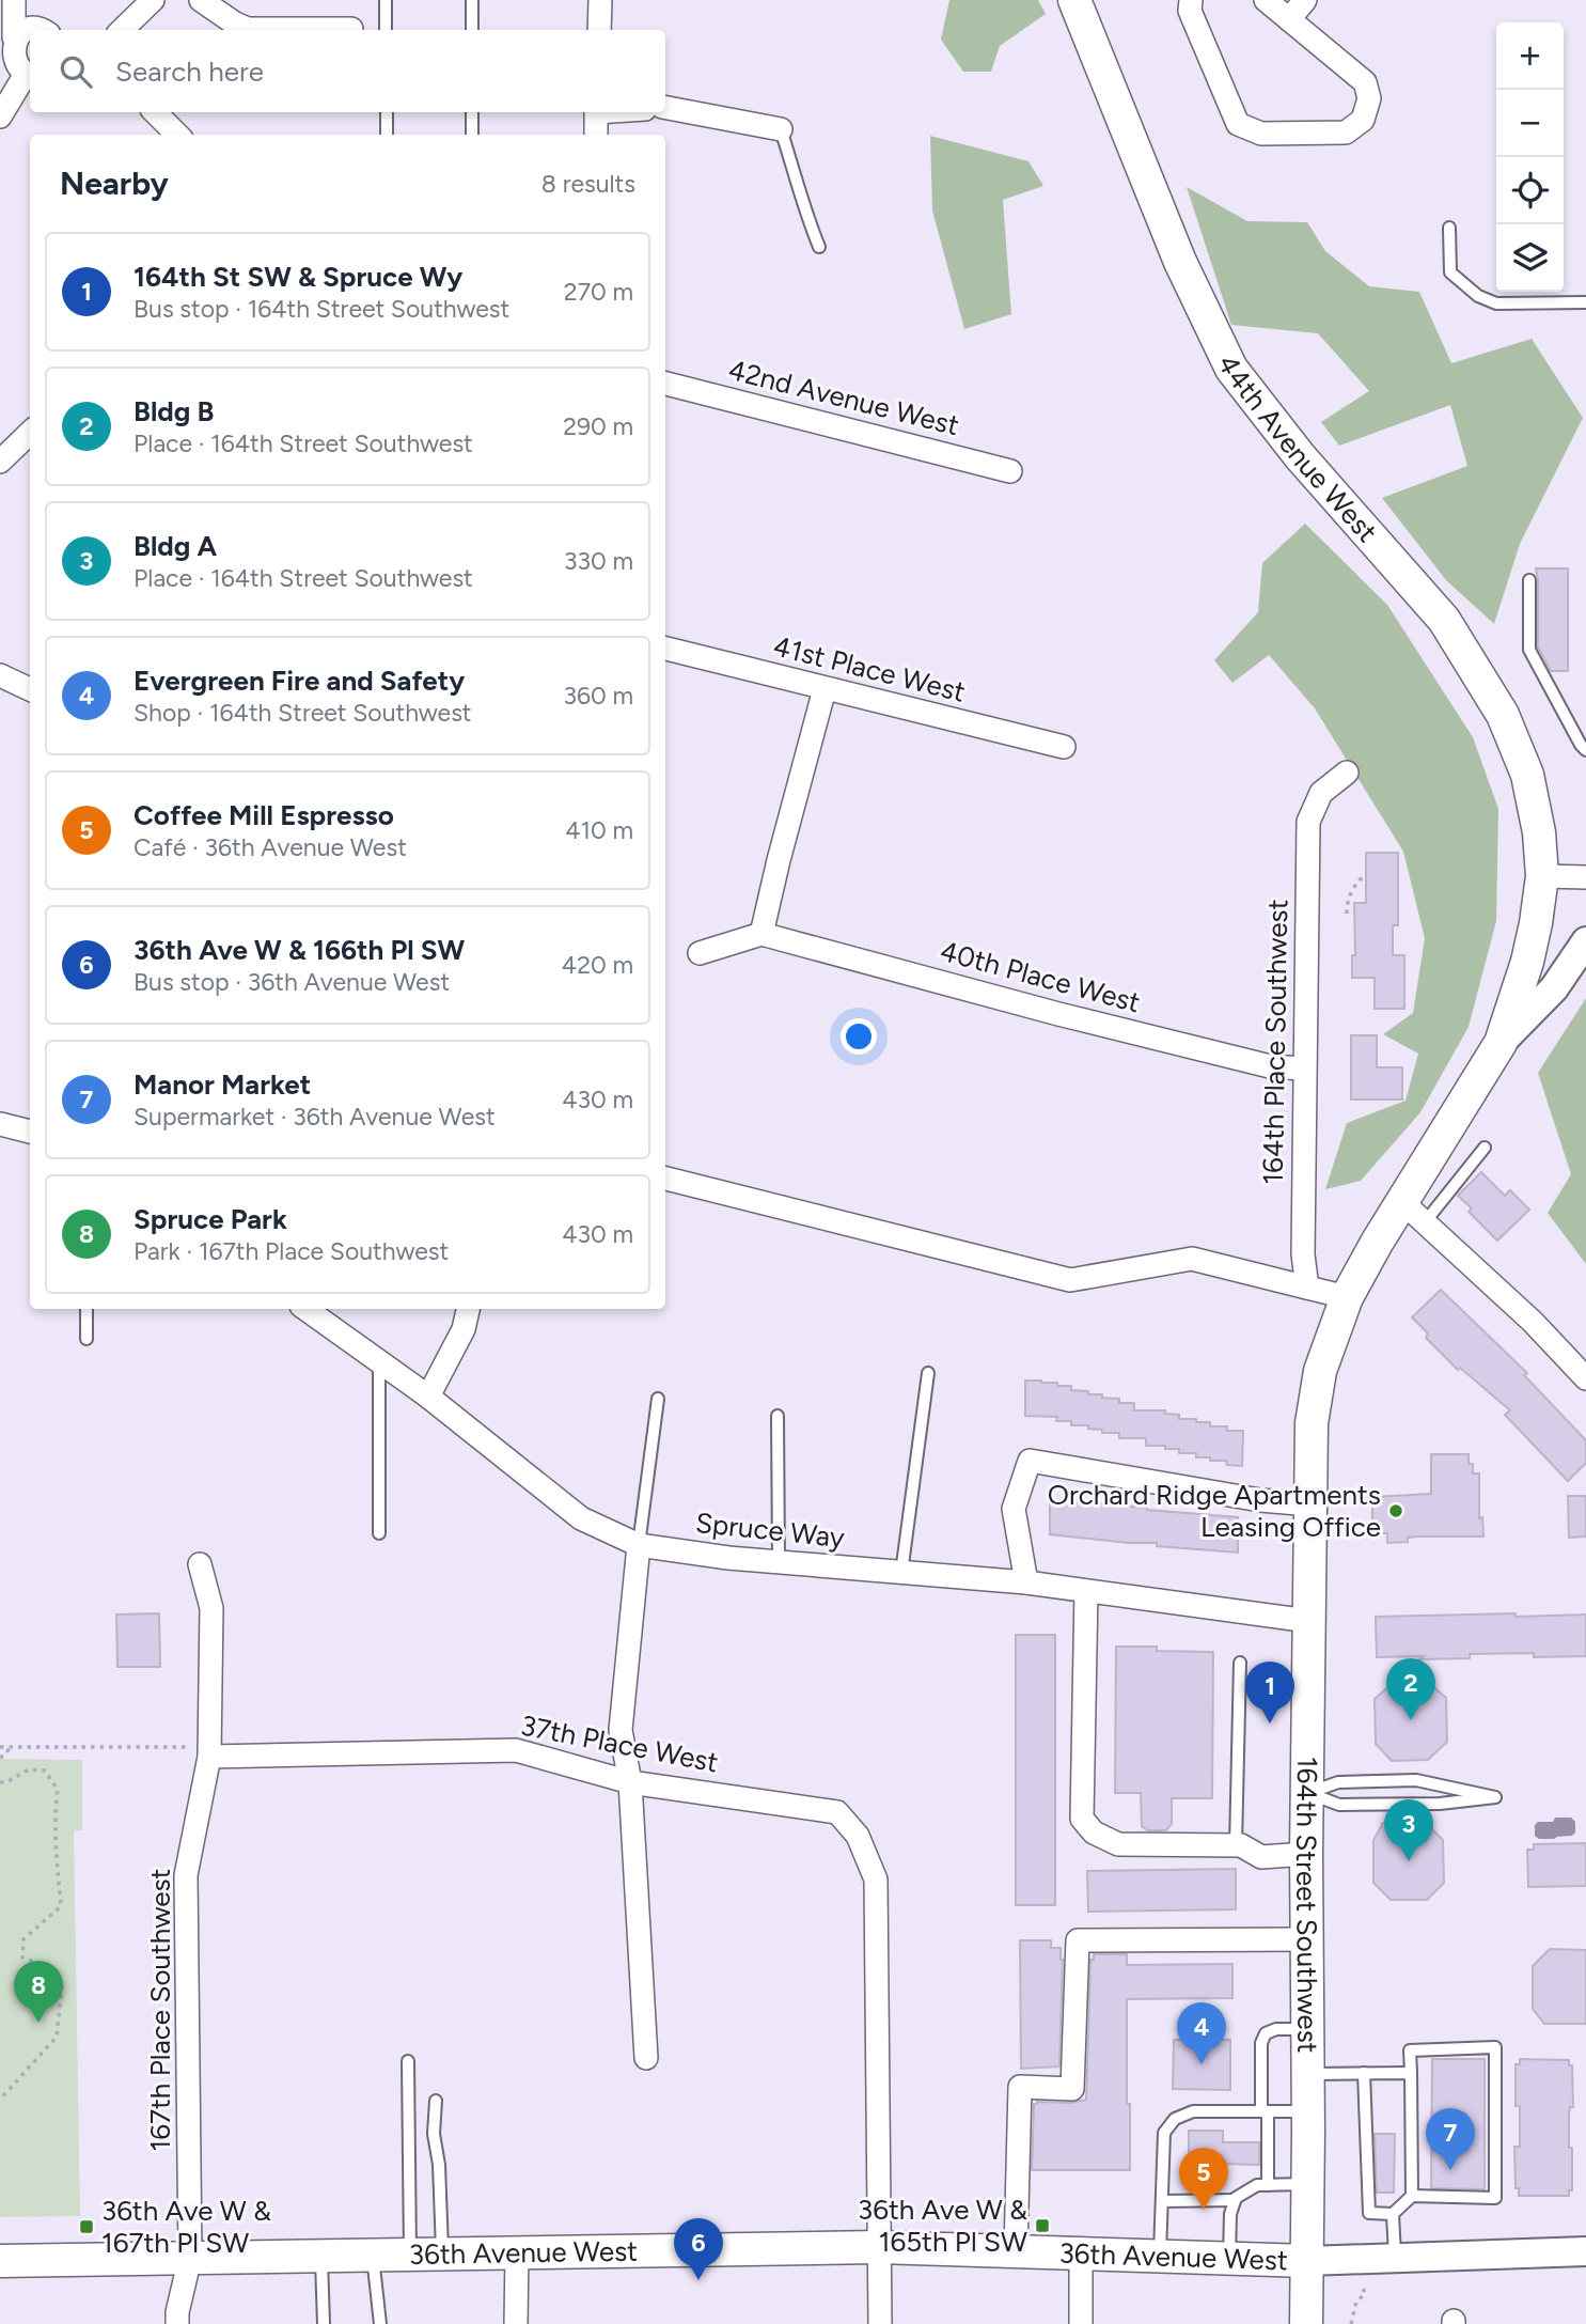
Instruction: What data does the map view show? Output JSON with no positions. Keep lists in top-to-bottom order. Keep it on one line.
{"streets":{"main road":["44th Avenue West","164th Street Southwest","36th Avenue West"],"street":["42nd Avenue West","41st Place West","40th Place West","164th Place Southwest","Spruce Way","37th Place West","167th Place Southwest"]},"crossings":[["44th Avenue West","164th Street Southwest"],["40th Place West","164th Place Southwest"],["Spruce Way","164th Street Southwest"],["37th Place West","167th Place Southwest"],["37th Place West","36th Avenue West"],["164th Street Southwest","36th Avenue West"],["167th Place Southwest","36th Avenue West"]],"places":{"other":["Orchard Ridge Apartments Leasing Office"],"transit":["36th Ave W & 165th Pl SW","36th Ave W & 167th Pl SW"]},"page":{"map_buttons":["+","−"],"search":"Search here","heading":["Nearby","8 results"],"list":[{"mark":"1","name":"164th St SW & Spruce Wy","note":"Bus stop · 164th Street Southwest","value":"270 m"},{"mark":"2","name":"Bldg B","note":"Place · 164th Street Southwest","value":"290 m"},{"mark":"3","name":"Bldg A","note":"Place · 164th Street Southwest","value":"330 m"},{"mark":"4","name":"Evergreen Fire and Safety","note":"Shop · 164th Street Southwest","value":"360 m"},{"mark":"5","name":"Coffee Mill Espresso","note":"Café · 36th Avenue West","value":"410 m"},{"mark":"6","name":"36th Ave W & 166th Pl SW","note":"Bus stop · 36th Avenue West","value":"420 m"},{"mark":"7","name":"Manor Market","note":"Supermarket · 36th Avenue West","value":"430 m"},{"mark":"8","name":"Spruce Park","note":"Park · 167th Place Southwest","value":"430 m"}],"pins":["2","1","3","8","4","7","5","6"]}}
